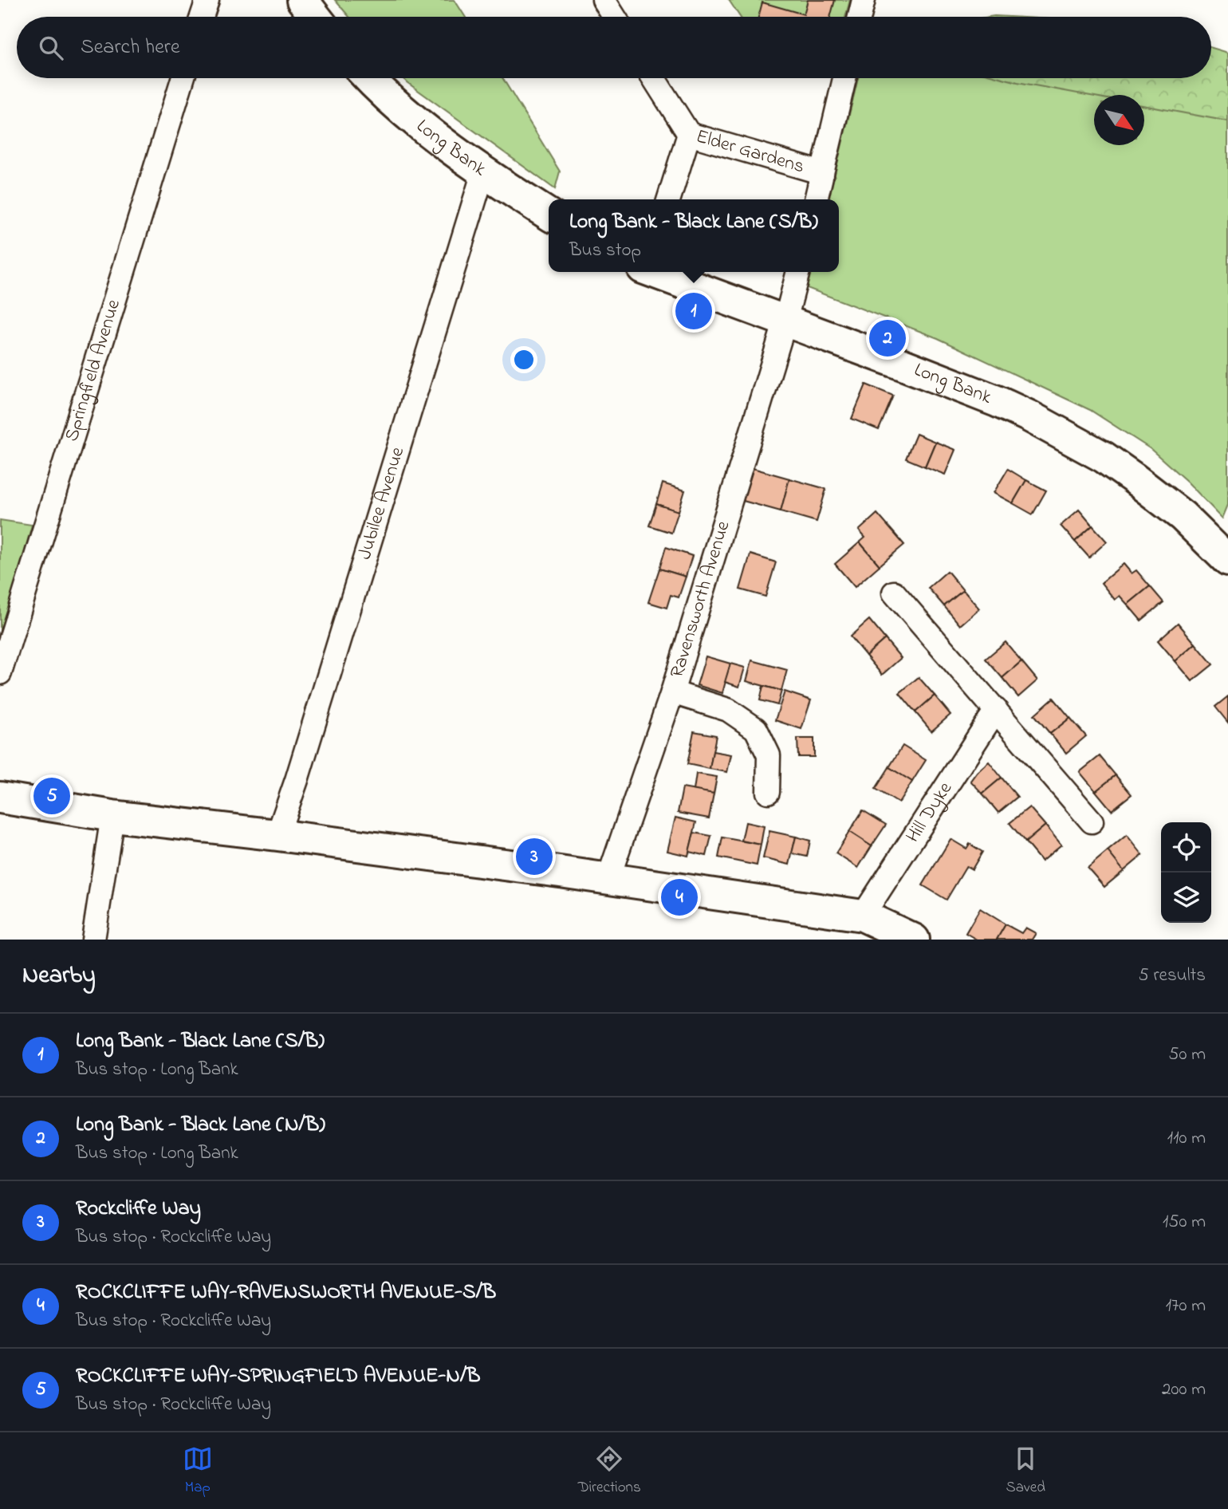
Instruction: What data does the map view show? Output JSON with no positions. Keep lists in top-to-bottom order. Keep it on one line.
{"streets":{"main road":["Long Bank"],"street":["Elder Gardens","Springfield Avenue","Jubilee Avenue","Ravensworth Avenue","Hill Dyke"]},"crossings":[["Long Bank","Jubilee Avenue"],["Long Bank","Ravensworth Avenue"]],"north":"bottom right","page":{"search":"Search here","popup":["Long Bank - Black Lane (S/B)","Bus stop"],"pins":["1","2","5","3","4"],"heading":["Nearby","5 results"],"list":[{"mark":"1","name":"Long Bank - Black Lane (S/B)","note":"Bus stop · Long Bank","value":"50 m"},{"mark":"2","name":"Long Bank - Black Lane (N/B)","note":"Bus stop · Long Bank","value":"110 m"},{"mark":"3","name":"Rockcliffe Way","note":"Bus stop · Rockcliffe Way","value":"150 m"},{"mark":"4","name":"ROCKCLIFFE WAY-RAVENSWORTH AVENUE-S/B","note":"Bus stop · Rockcliffe Way","value":"170 m"},{"mark":"5","name":"ROCKCLIFFE WAY-SPRINGFIELD AVENUE-N/B","note":"Bus stop · Rockcliffe Way","value":"200 m"}],"nav":["Map","Directions","Saved"]}}
